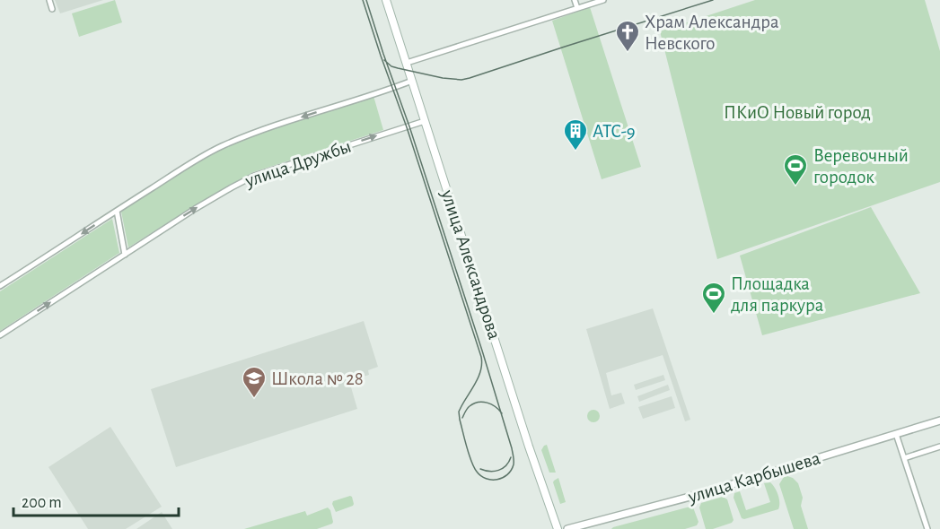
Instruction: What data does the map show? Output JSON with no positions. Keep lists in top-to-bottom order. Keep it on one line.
{"streets":{"main road":["улица Александрова"],"street":["улица Дружбы","улица Карбышева"]},"crossings":[["улица Дружбы","улица Александрова"]],"parks":["ПКиО Новый город"],"places":{"church":["Храм Александра Невского"],"building":["АТС-9"],"sports":["Веревочный городок","Площадка для паркура"],"school or university":["Школа № 28"]},"scale_bar":"200 m"}
